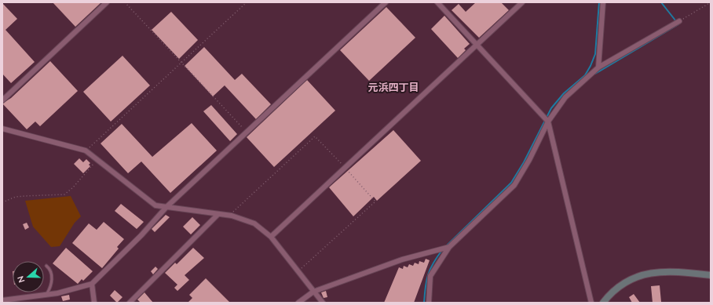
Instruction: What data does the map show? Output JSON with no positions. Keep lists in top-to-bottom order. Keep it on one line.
{"districts":["元浜四丁目"],"north":"left"}
